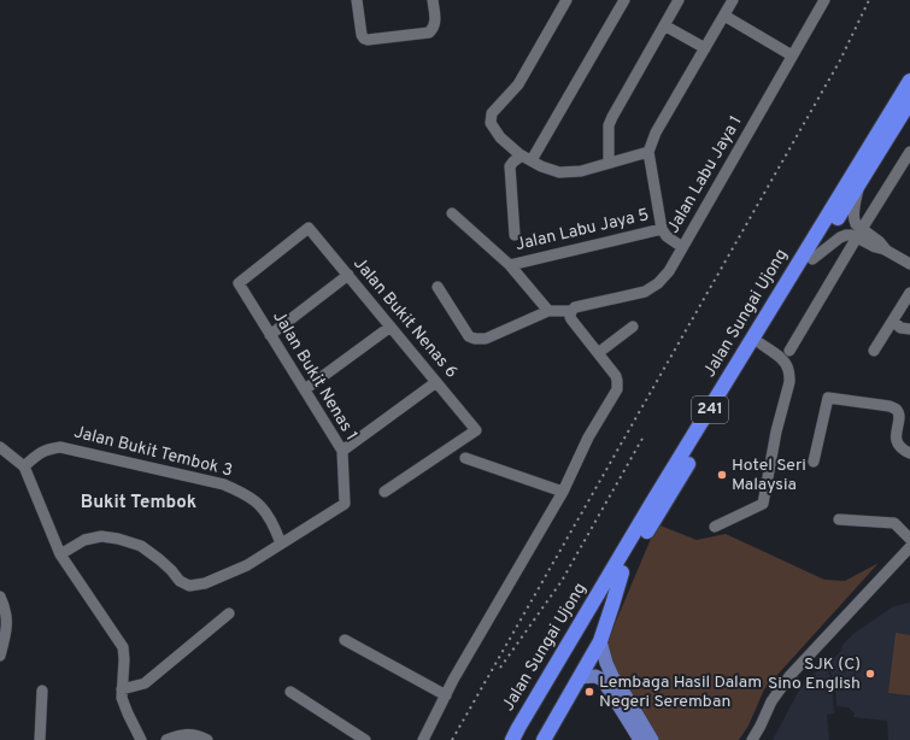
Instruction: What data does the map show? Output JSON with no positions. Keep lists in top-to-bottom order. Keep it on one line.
{"streets":{"highway":["Jalan Sungai Ujong","241"],"street":["Jalan Labu Jaya 1","Jalan Labu Jaya 5","Jalan Bukit Nenas 6","Jalan Bukit Nenas 1","Jalan Bukit Tembok 3"]},"crossings":[["Jalan Bukit Nenas 6","Jalan Bukit Nenas 1"],["Jalan Bukit Nenas 1","Jalan Bukit Tembok 3"]],"districts":["Bukit Tembok"],"places":["Hotel Seri Malaysia","SJK (C) Sino English","Lembaga Hasil Dalam Negeri Seremban"]}
